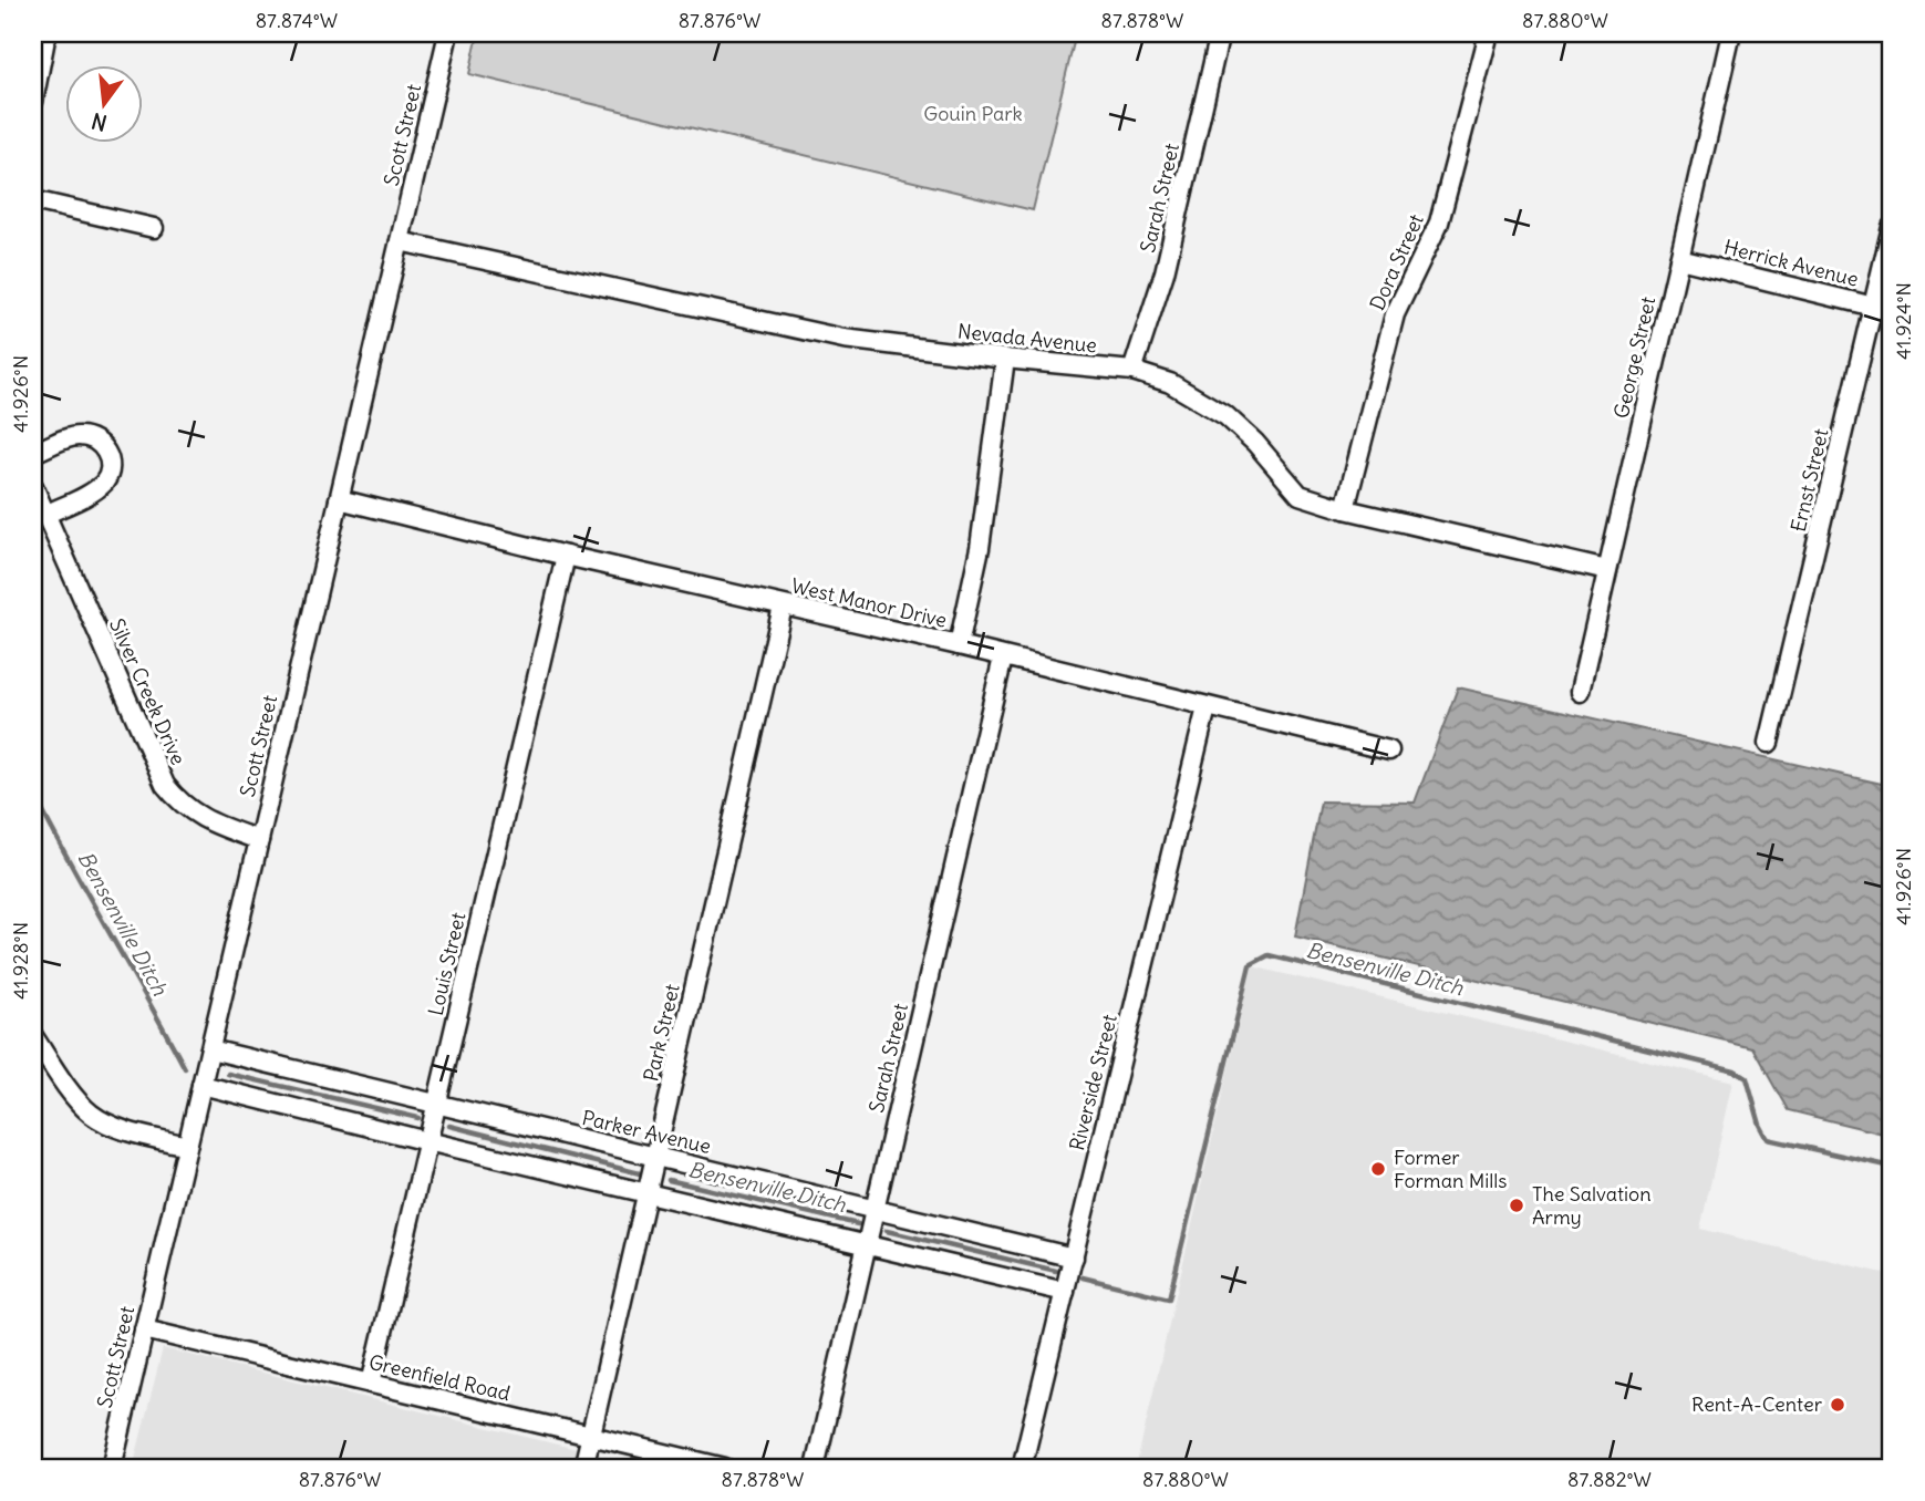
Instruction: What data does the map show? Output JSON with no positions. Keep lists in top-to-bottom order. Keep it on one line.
{"streets":{"street":["Scott Street","Sarah Street","Dora Street","Herrick Avenue","Nevada Avenue","George Street","Ernst Street","West Manor Drive","Silver Creek Drive","Louis Street","Park Street","Riverside Street","Parker Avenue","Greenfield Road"]},"crossings":[["Scott Street","Nevada Avenue"],["Scott Street","West Manor Drive"],["Scott Street","Silver Creek Drive"],["Scott Street","Parker Avenue"],["Scott Street","Greenfield Road"],["Sarah Street","Nevada Avenue"],["Sarah Street","West Manor Drive"],["Sarah Street","Parker Avenue"],["Dora Street","Nevada Avenue"],["Herrick Avenue","George Street"],["Herrick Avenue","Ernst Street"],["Nevada Avenue","George Street"],["West Manor Drive","Louis Street"],["West Manor Drive","Park Street"],["West Manor Drive","Riverside Street"],["Louis Street","Parker Avenue"],["Louis Street","Greenfield Road"],["Park Street","Parker Avenue"],["Park Street","Greenfield Road"],["Riverside Street","Parker Avenue"]],"water":["Bensenville Ditch"],"parks":["Gouin Park"],"places":["Former Forman Mills","The Salvation Army","Rent-A-Center"],"north":"bottom","coordinates":["87.874°W","87.876°W","87.878°W","87.880°W","41.924°N","41.926°N","41.928°N","87.882°W"]}
